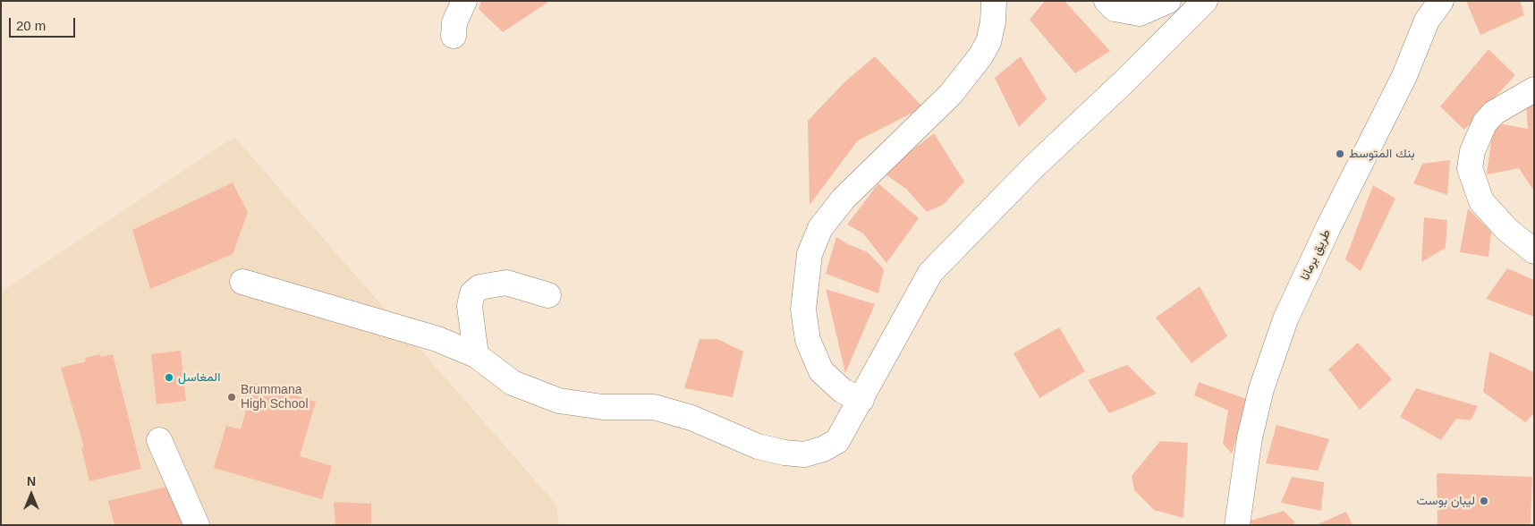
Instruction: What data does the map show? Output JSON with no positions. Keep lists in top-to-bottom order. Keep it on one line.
{"streets":{"street":["طريق برمانا"]},"places":["بنك المتوسط","المغاسل","Brummana High School","ليبان بوست"],"scale_bar":"20 m","north":"top"}
